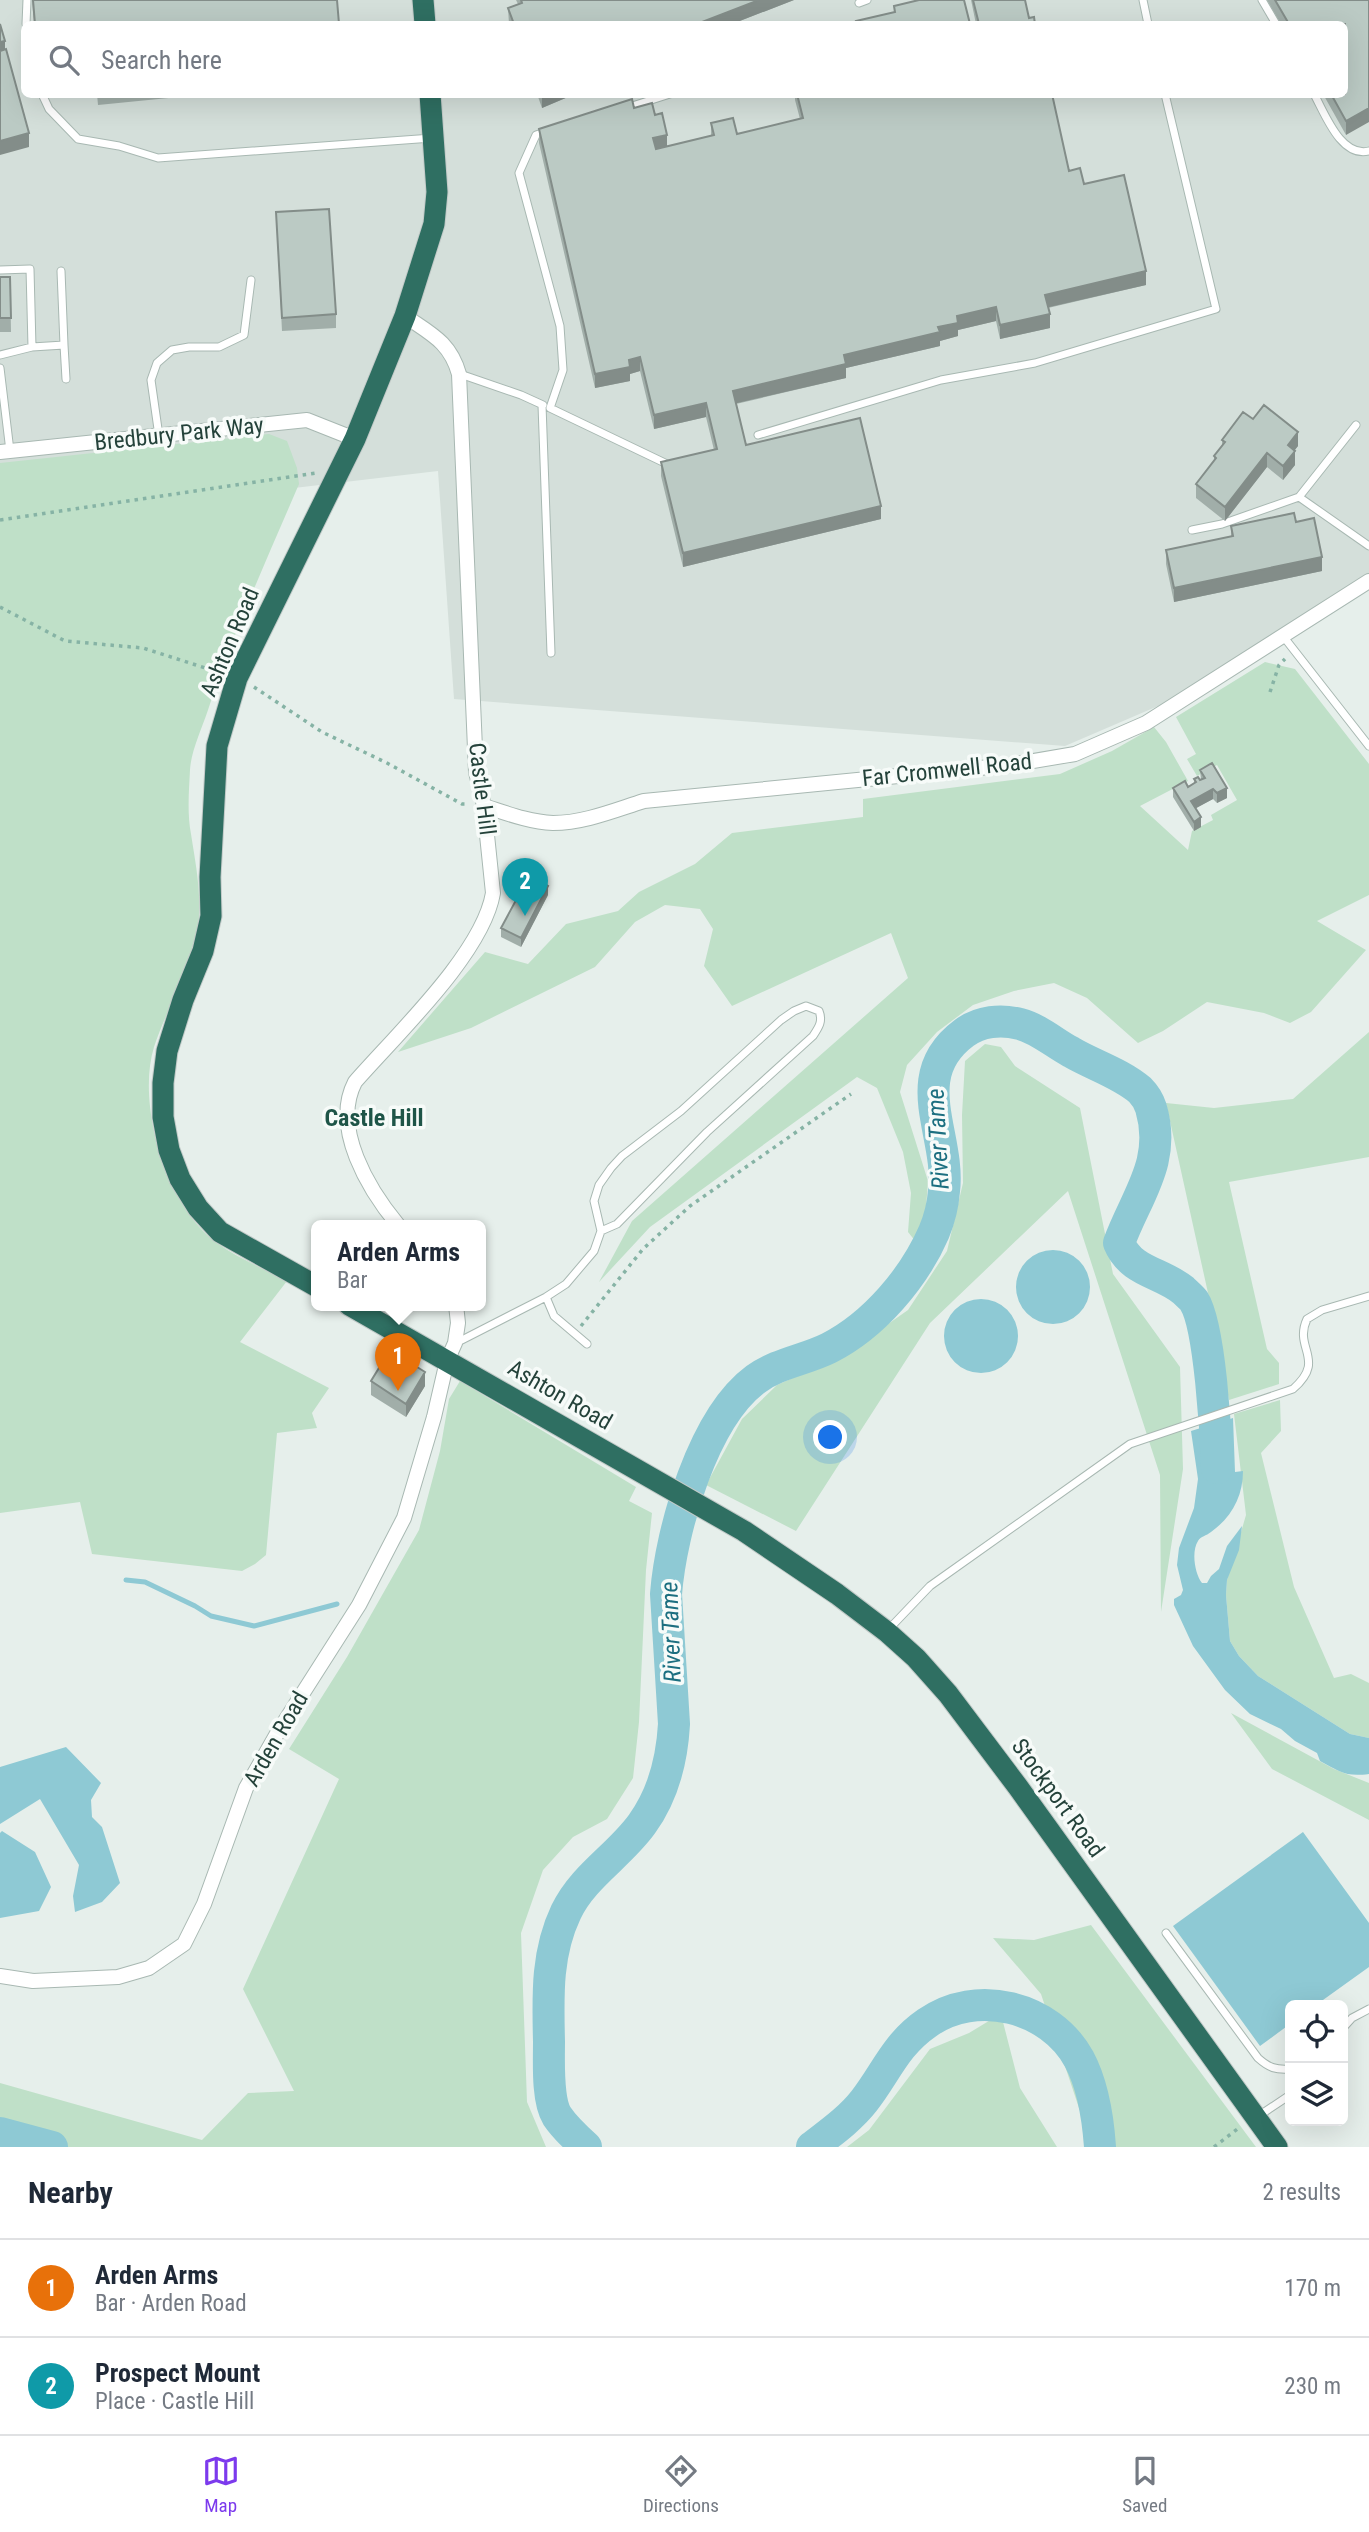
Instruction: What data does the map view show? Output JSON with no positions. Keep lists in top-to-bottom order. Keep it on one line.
{"streets":{"highway":["Ashton Road","Stockport Road"],"street":["Bredbury Park Way","Far Cromwell Road","Castle Hill","Arden Road"]},"crossings":[["Bredbury Park Way","Ashton Road"],["Ashton Road","Castle Hill"],["Ashton Road","Arden Road"],["Ashton Road","Stockport Road"],["Far Cromwell Road","Castle Hill"]],"districts":["Castle Hill"],"water":["River Tame"],"page":{"search":"Search here","pins":["2","1"],"popup":["Arden Arms","Bar"],"heading":["Nearby","2 results"],"list":[{"mark":"1","name":"Arden Arms","note":"Bar · Arden Road","value":"170 m"},{"mark":"2","name":"Prospect Mount","note":"Place · Castle Hill","value":"230 m"}],"nav":["Map","Directions","Saved"]}}
